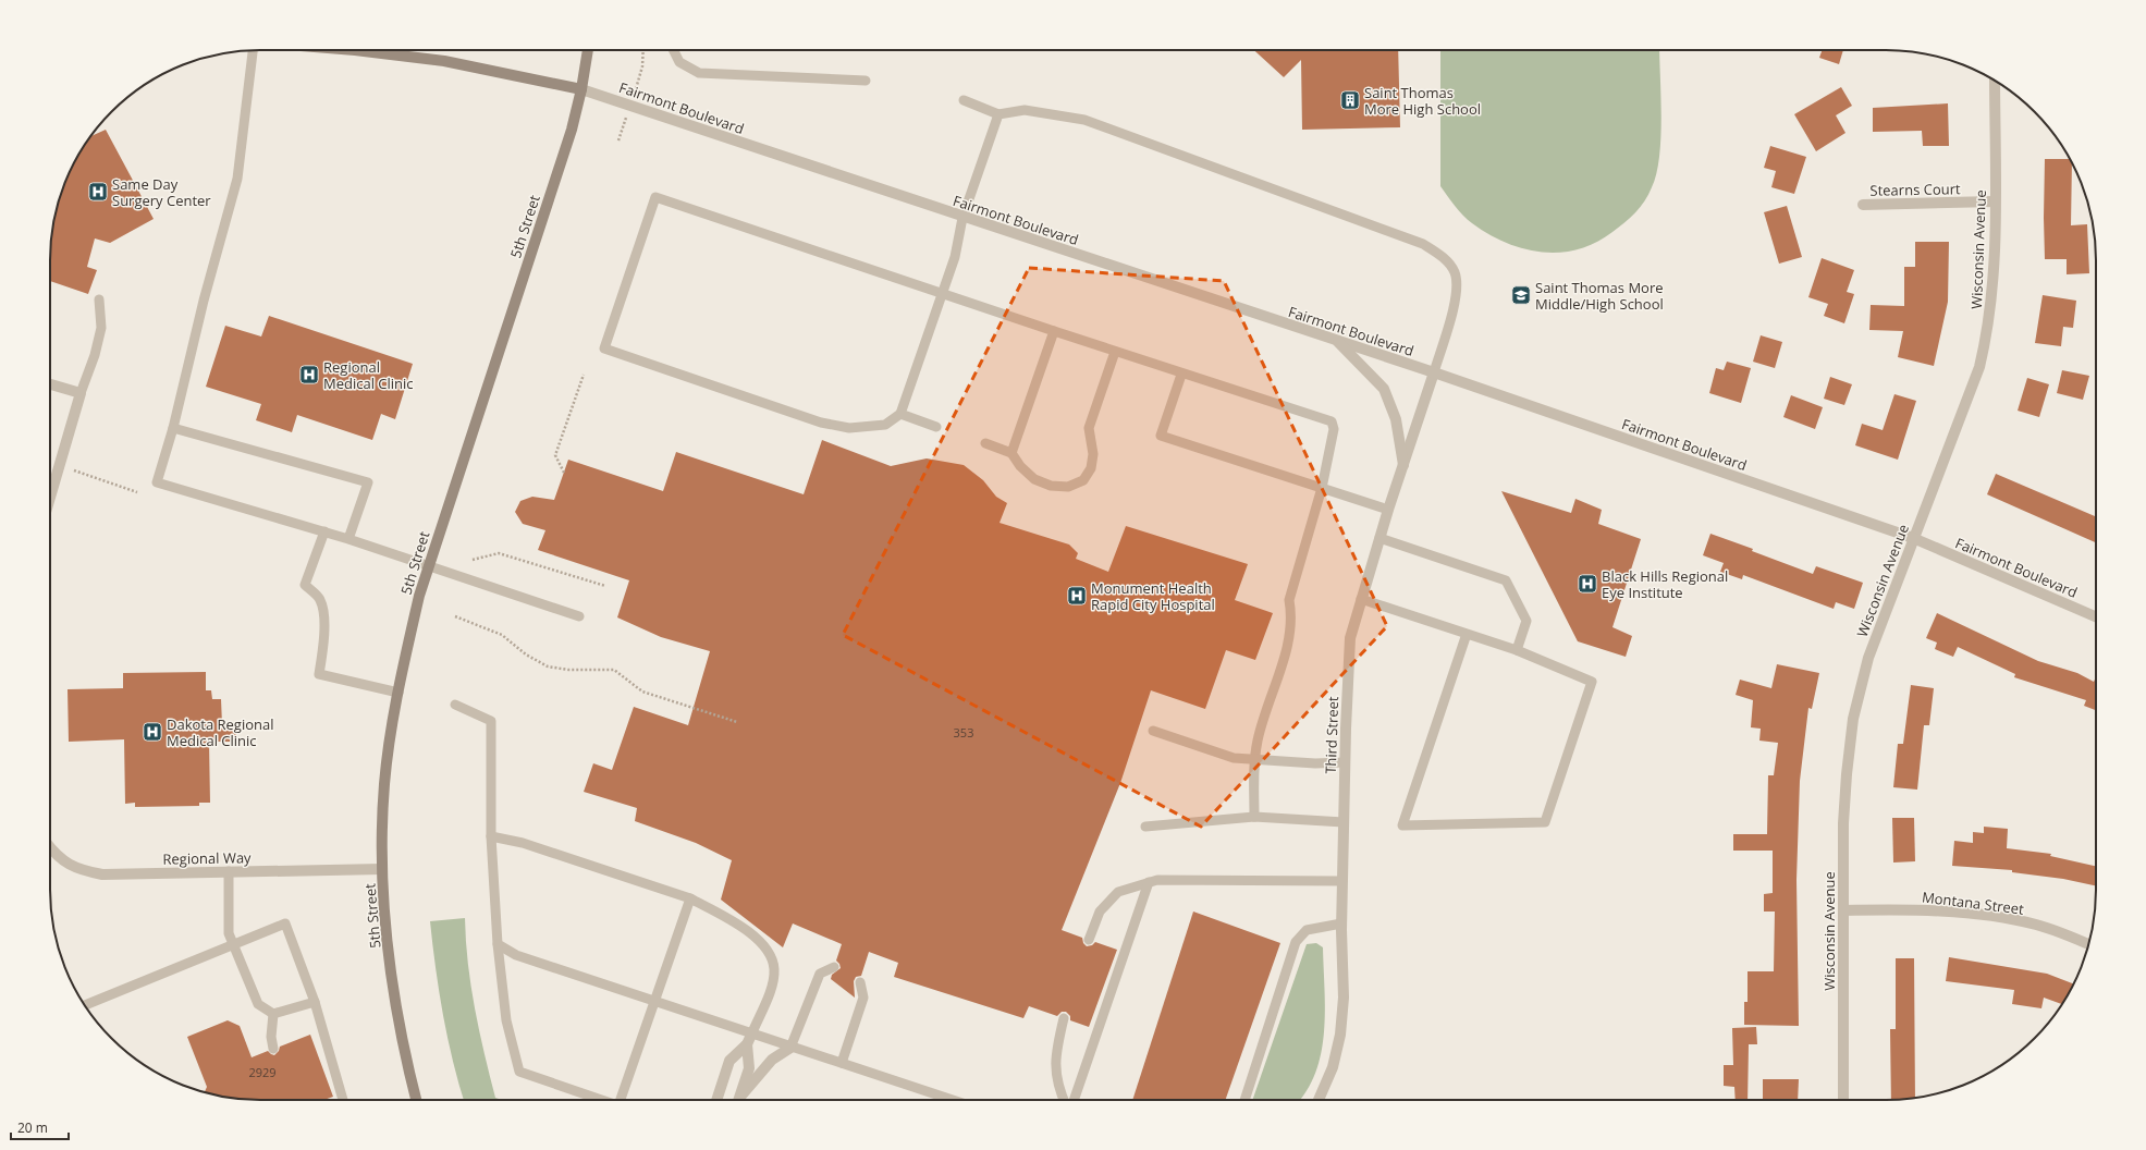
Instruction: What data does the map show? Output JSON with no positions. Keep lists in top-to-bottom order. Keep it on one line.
{"streets":{"main road":["5th Street"],"street":["Fairmont Boulevard","Stearns Court","Wisconsin Avenue","Third Street","Regional Way","Montana Street"]},"crossings":[["Fairmont Boulevard","5th Street"],["Fairmont Boulevard","Wisconsin Avenue"],["Fairmont Boulevard","Third Street"],["Stearns Court","Wisconsin Avenue"],["5th Street","Regional Way"],["Wisconsin Avenue","Montana Street"]],"places":{"building":["Saint Thomas More High School"],"hospital":["Same Day Surgery Center","Regional Medical Clinic","Black Hills Regional Eye Institute","Monument Health Rapid City Hospital","Dakota Regional Medical Clinic"],"school or university":["Saint Thomas More Middle/High School"]},"house_numbers":["353","2929"],"scale_bar":"20 m"}
